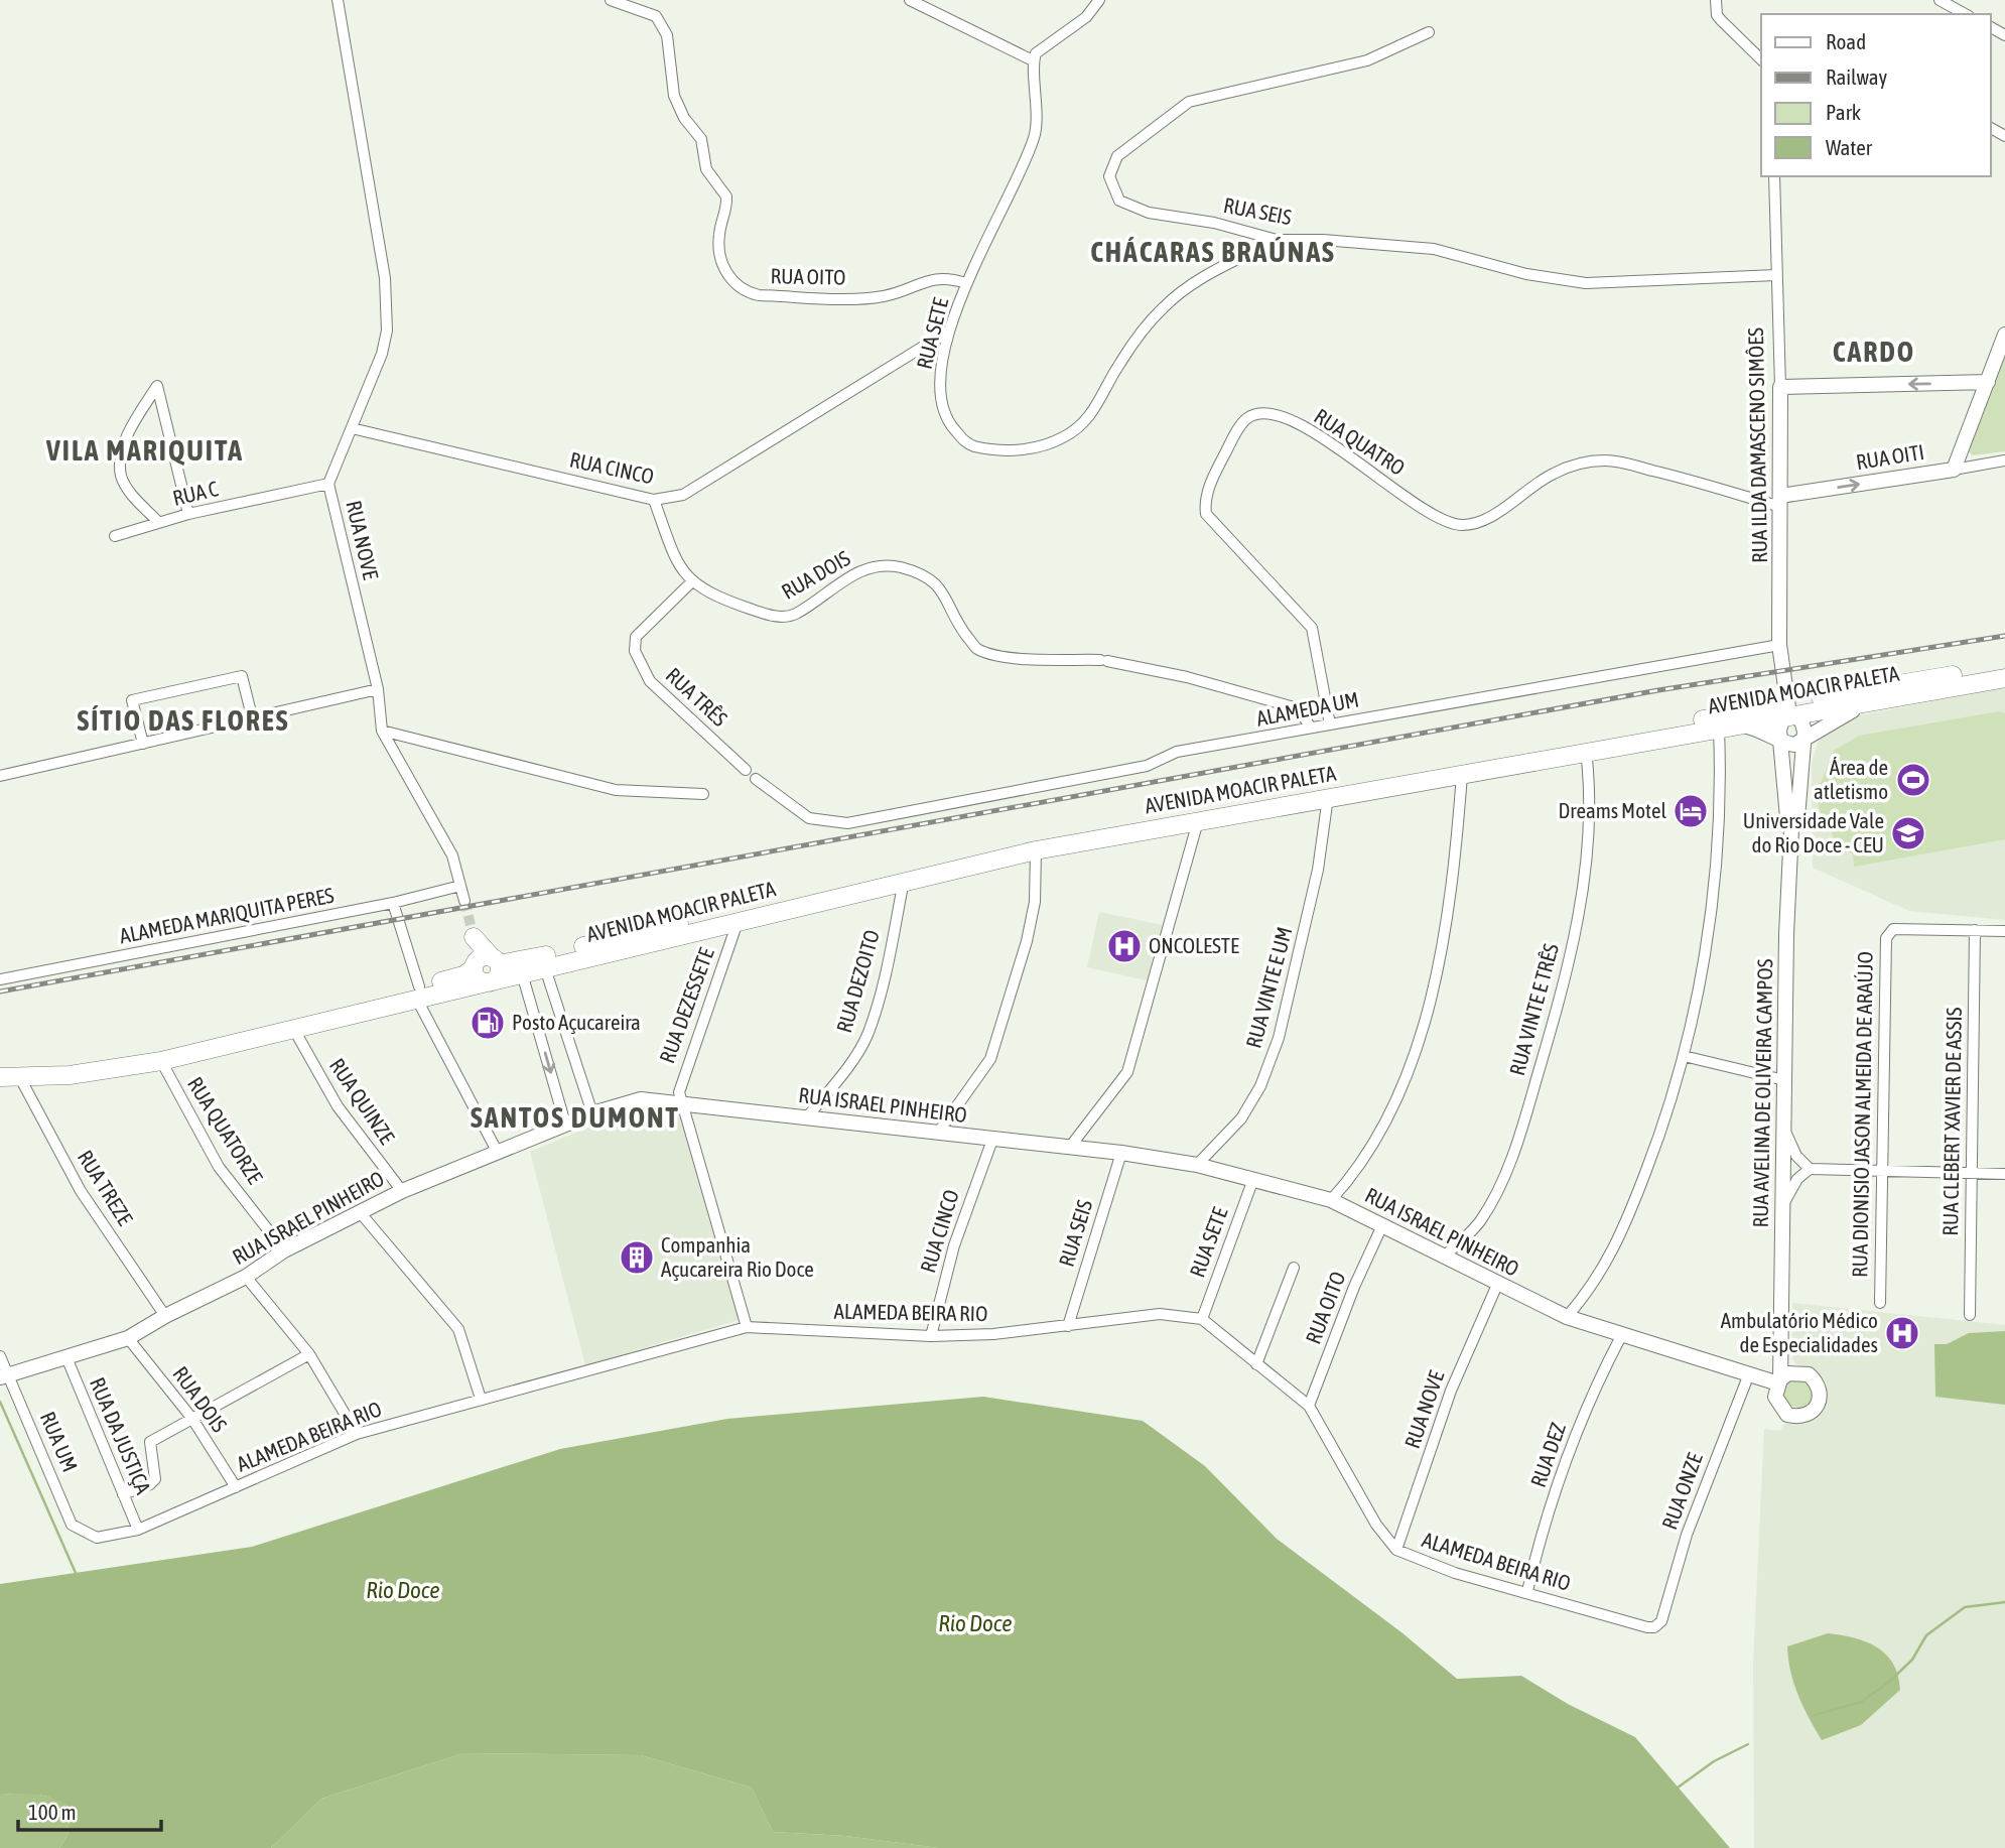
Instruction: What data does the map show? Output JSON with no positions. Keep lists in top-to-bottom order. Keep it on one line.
{"streets":{"main road":["AVENIDA MOACIR PALETA"],"street":["RUA SEIS","RUA OITO","RUA SETE","RUA QUATRO","RUA ILDA DAMASCENO SIMÔES","RUA OITI","RUA CINCO","RUA C","RUA NOVE","RUA DOIS","RUA TRÊS","ALAMEDA UM","ALAMEDA MARIQUITA PERES","RUA DEZOITO","RUA VINTE E UM","RUA DEZESSETE","RUA VINTE E TRÊS","RUA AVELINA DE OLIVEIRA CAMPOS","RUA QUINZE","RUA ISRAEL PINHEIRO","RUA DIONISIO JASON ALMEIDA DE ARAÚJO","RUA CLEBERT XAVIER DE ASSIS","RUA QUATORZE","RUA TREZE","ALAMEDA BEIRA RIO","RUA DA JUSTIÇA","RUA UM","RUA DEZ","RUA ONZE"]},"crossings":[["RUA SEIS","RUA SETE"],["RUA SEIS","RUA ILDA DAMASCENO SIMÔES"],["RUA SEIS","RUA ISRAEL PINHEIRO"],["RUA SEIS","ALAMEDA BEIRA RIO"],["RUA OITO","RUA SETE"],["RUA OITO","RUA ISRAEL PINHEIRO"],["RUA OITO","ALAMEDA BEIRA RIO"],["RUA SETE","RUA CINCO"],["RUA SETE","RUA ISRAEL PINHEIRO"],["RUA SETE","ALAMEDA BEIRA RIO"],["RUA QUATRO","RUA ILDA DAMASCENO SIMÔES"],["RUA QUATRO","RUA OITI"],["RUA QUATRO","ALAMEDA UM"],["RUA ILDA DAMASCENO SIMÔES","RUA OITI"],["RUA ILDA DAMASCENO SIMÔES","AVENIDA MOACIR PALETA"],["RUA ILDA DAMASCENO SIMÔES","ALAMEDA UM"],["RUA ILDA DAMASCENO SIMÔES","RUA AVELINA DE OLIVEIRA CAMPOS"],["RUA CINCO","RUA NOVE"],["RUA CINCO","RUA ISRAEL PINHEIRO"],["RUA CINCO","ALAMEDA BEIRA RIO"],["RUA C","RUA NOVE"],["RUA NOVE","RUA ISRAEL PINHEIRO"],["RUA NOVE","ALAMEDA BEIRA RIO"],["RUA DOIS","RUA TRÊS"],["RUA DOIS","ALAMEDA UM"],["RUA DOIS","RUA ISRAEL PINHEIRO"],["RUA DOIS","ALAMEDA BEIRA RIO"],["AVENIDA MOACIR PALETA","RUA DEZOITO"],["AVENIDA MOACIR PALETA","RUA VINTE E UM"],["AVENIDA MOACIR PALETA","RUA DEZESSETE"],["AVENIDA MOACIR PALETA","RUA VINTE E TRÊS"],["AVENIDA MOACIR PALETA","RUA AVELINA DE OLIVEIRA CAMPOS"],["AVENIDA MOACIR PALETA","RUA QUINZE"],["AVENIDA MOACIR PALETA","RUA QUATORZE"],["AVENIDA MOACIR PALETA","RUA TREZE"],["RUA DEZOITO","RUA ISRAEL PINHEIRO"],["RUA VINTE E UM","RUA ISRAEL PINHEIRO"],["RUA DEZESSETE","RUA ISRAEL PINHEIRO"],["RUA DEZESSETE","ALAMEDA BEIRA RIO"],["RUA VINTE E TRÊS","RUA ISRAEL PINHEIRO"],["RUA AVELINA DE OLIVEIRA CAMPOS","RUA ISRAEL PINHEIRO"],["RUA QUINZE","RUA ISRAEL PINHEIRO"],["RUA ISRAEL PINHEIRO","RUA QUATORZE"],["RUA ISRAEL PINHEIRO","RUA TREZE"],["RUA ISRAEL PINHEIRO","RUA DA JUSTIÇA"],["RUA ISRAEL PINHEIRO","RUA UM"],["RUA ISRAEL PINHEIRO","RUA DEZ"],["RUA ISRAEL PINHEIRO","RUA ONZE"],["RUA DIONISIO JASON ALMEIDA DE ARAÚJO","RUA CLEBERT XAVIER DE ASSIS"],["ALAMEDA BEIRA RIO","RUA DA JUSTIÇA"],["ALAMEDA BEIRA RIO","RUA UM"],["ALAMEDA BEIRA RIO","RUA DEZ"],["ALAMEDA BEIRA RIO","RUA ONZE"]],"districts":["CHÁCARAS BRAÚNAS","CARDO","VILA MARIQUITA","SÍTIO DAS FLORES","SANTOS DUMONT"],"water":["Rio Doce"],"places":{"sports":["Área de atletismo"],"hotel":["Dreams Motel"],"school or university":["Universidade Vale do Rio Doce - CEU"],"hospital":["ONCOLESTE","Ambulatório Médico de Especialidades"],"fuel station":["Posto Açucareira"],"building":["Companhia Açucareira Rio Doce"]},"legend":["Road","Railway","Park","Water"],"scale_bar":"100 m"}
